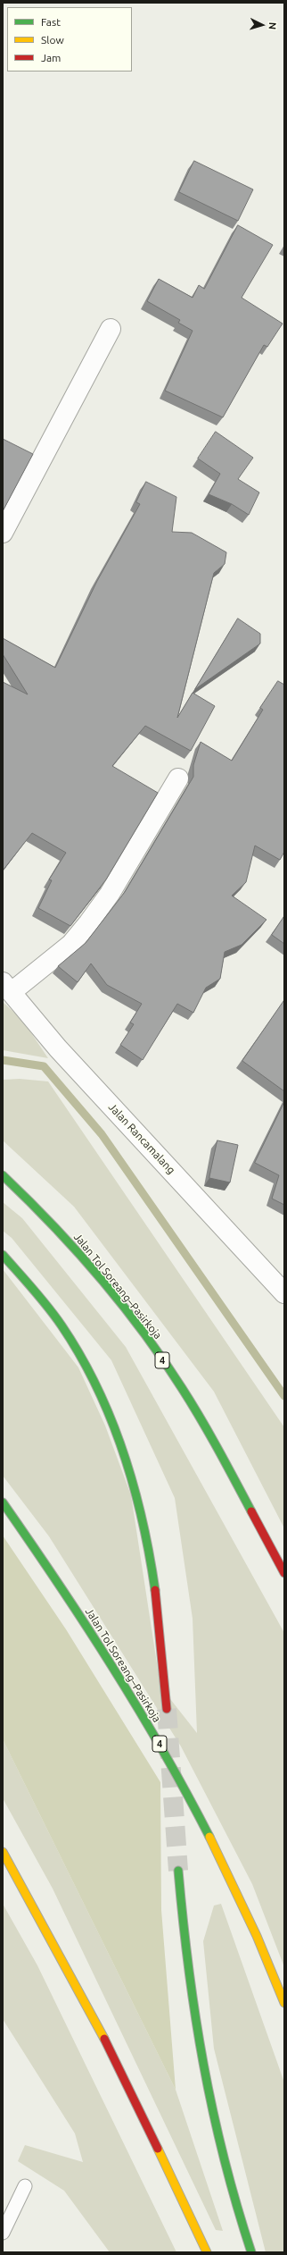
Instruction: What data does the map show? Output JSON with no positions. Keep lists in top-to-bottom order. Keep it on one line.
{"streets":{"highway":["Jalan Tol Soreang–Pasirkoja","4"],"street":["Jalan Rancamalang"]},"legend":["Fast","Slow","Jam"],"north":"right"}
